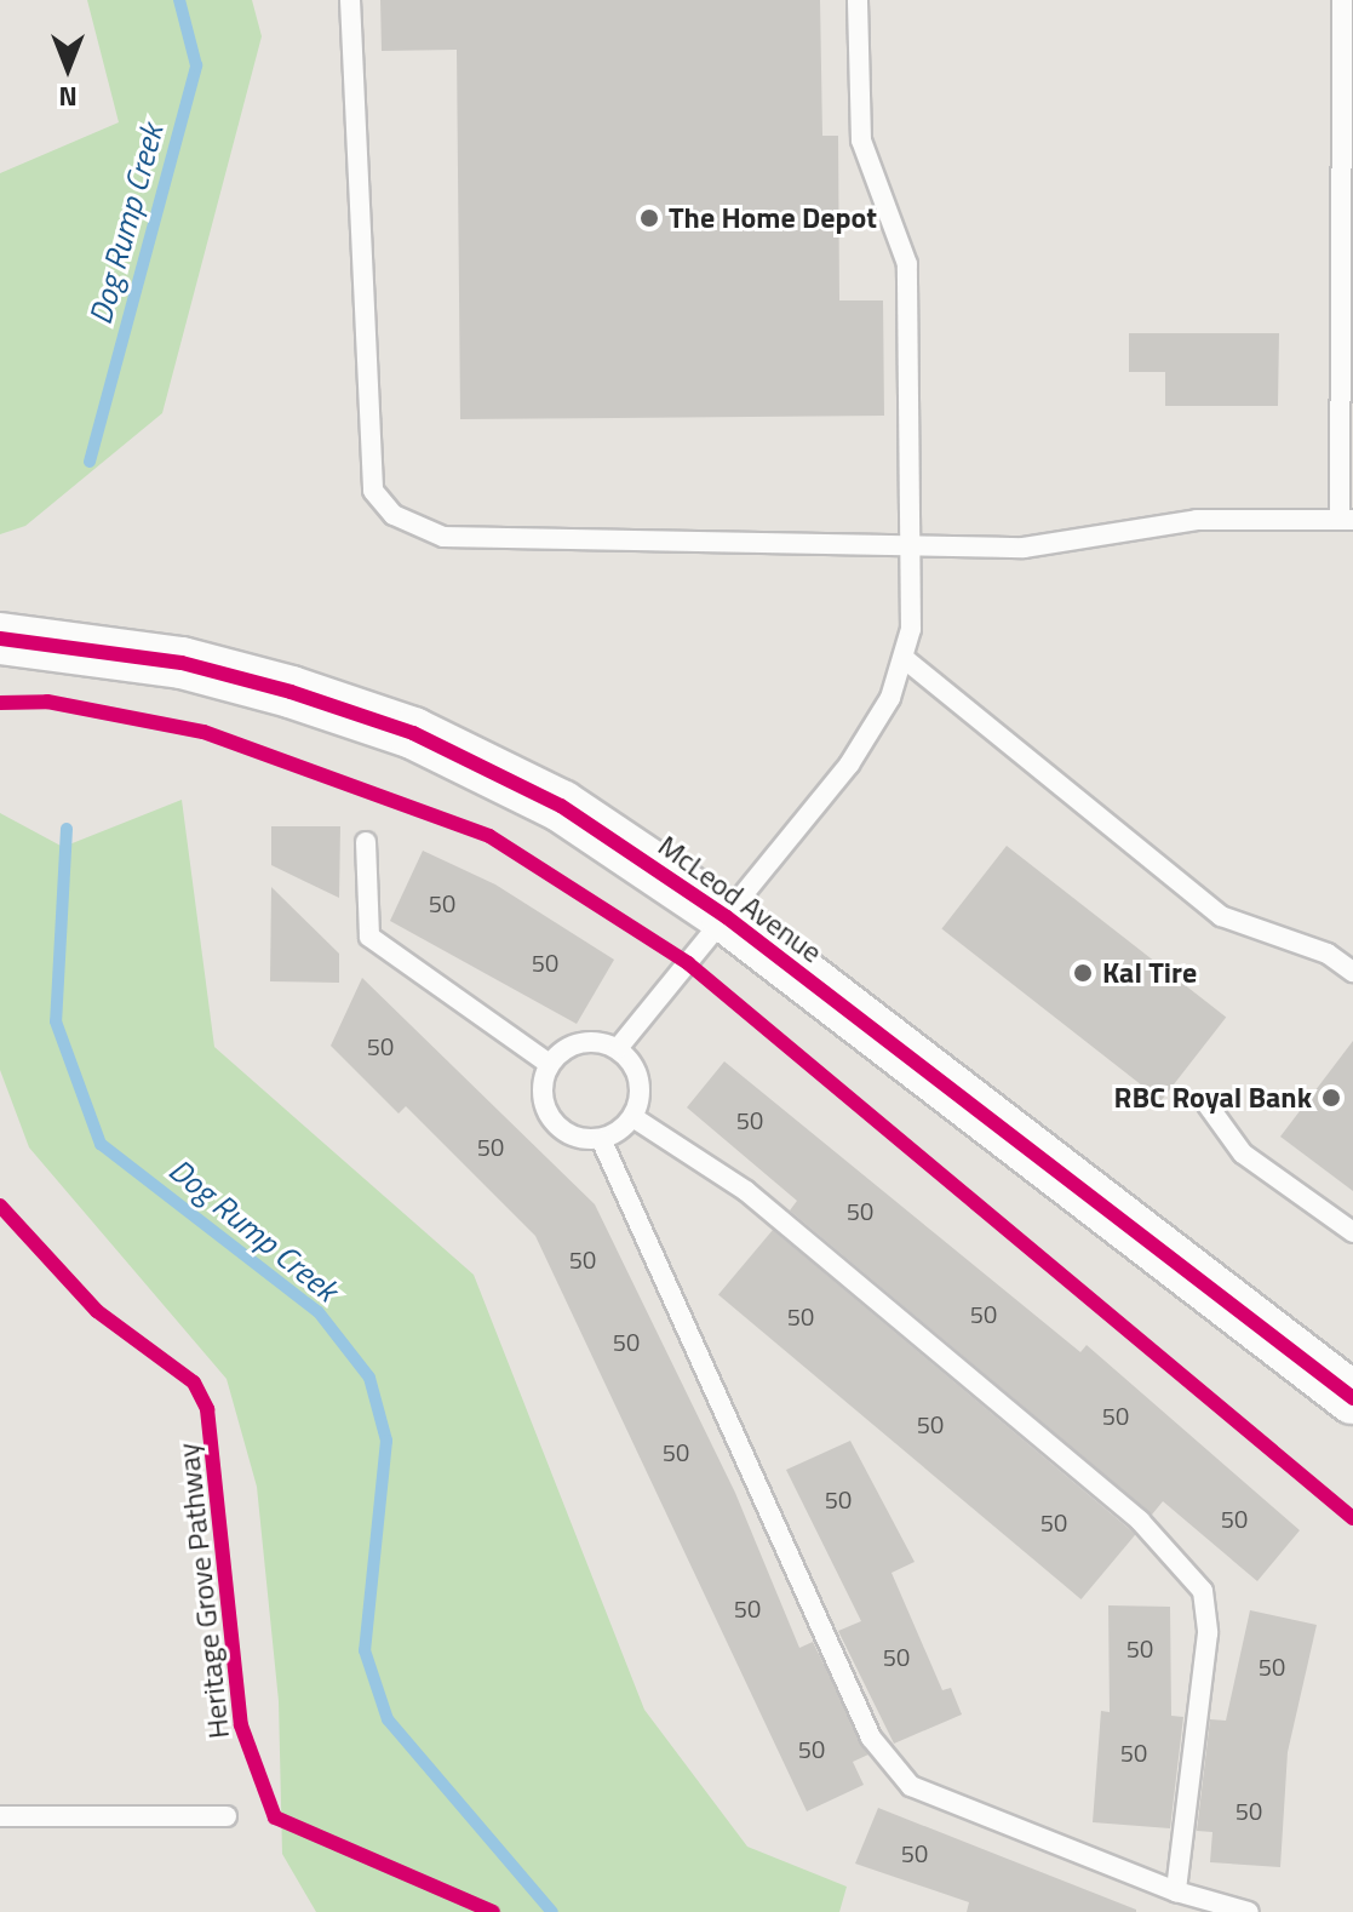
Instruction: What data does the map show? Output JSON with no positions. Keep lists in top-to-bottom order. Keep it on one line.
{"streets":{"street":["McLeod Avenue"],"cycle path":["Heritage Grove Pathway"]},"water":["Dog Rump Creek"],"places":["The Home Depot","Kal Tire","RBC Royal Bank"],"house_numbers":["50","50","50","50","50","50","50","50","50","50","50","50","50","50","50","50","50","50","50","50","50","50","50","50"],"north":"bottom"}
